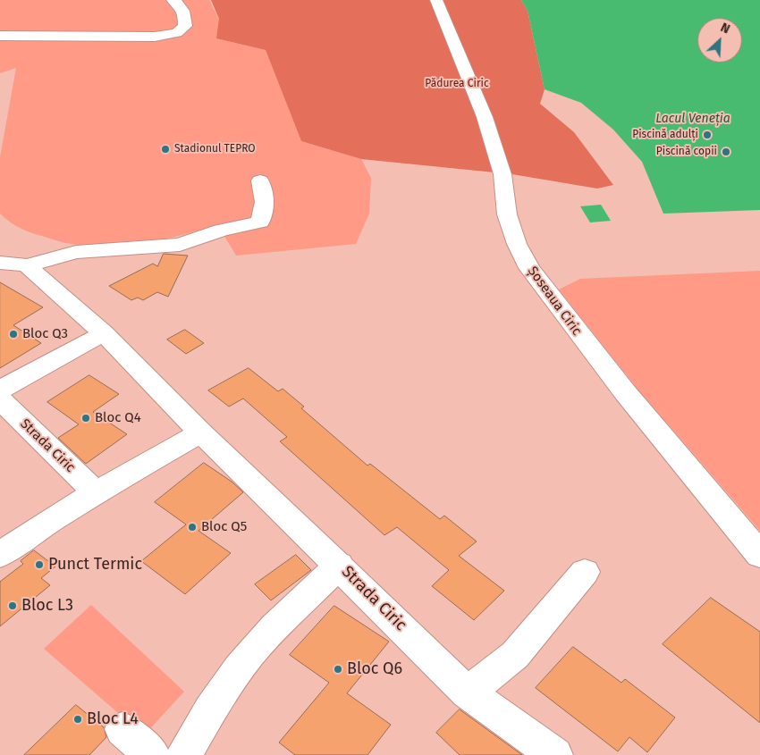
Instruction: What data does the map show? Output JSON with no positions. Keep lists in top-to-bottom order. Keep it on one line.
{"streets":{"street":["Șoseaua Ciric","Strada Ciric"]},"water":["Lacul Veneția"],"parks":["Pădurea Ciric"],"places":["Piscină adulți","Stadionul TEPRO","Piscină copii","Bloc Q3","Bloc Q4","Bloc Q5","Punct Termic","Bloc L3","Bloc Q6","Bloc L4"],"north":"top right"}
